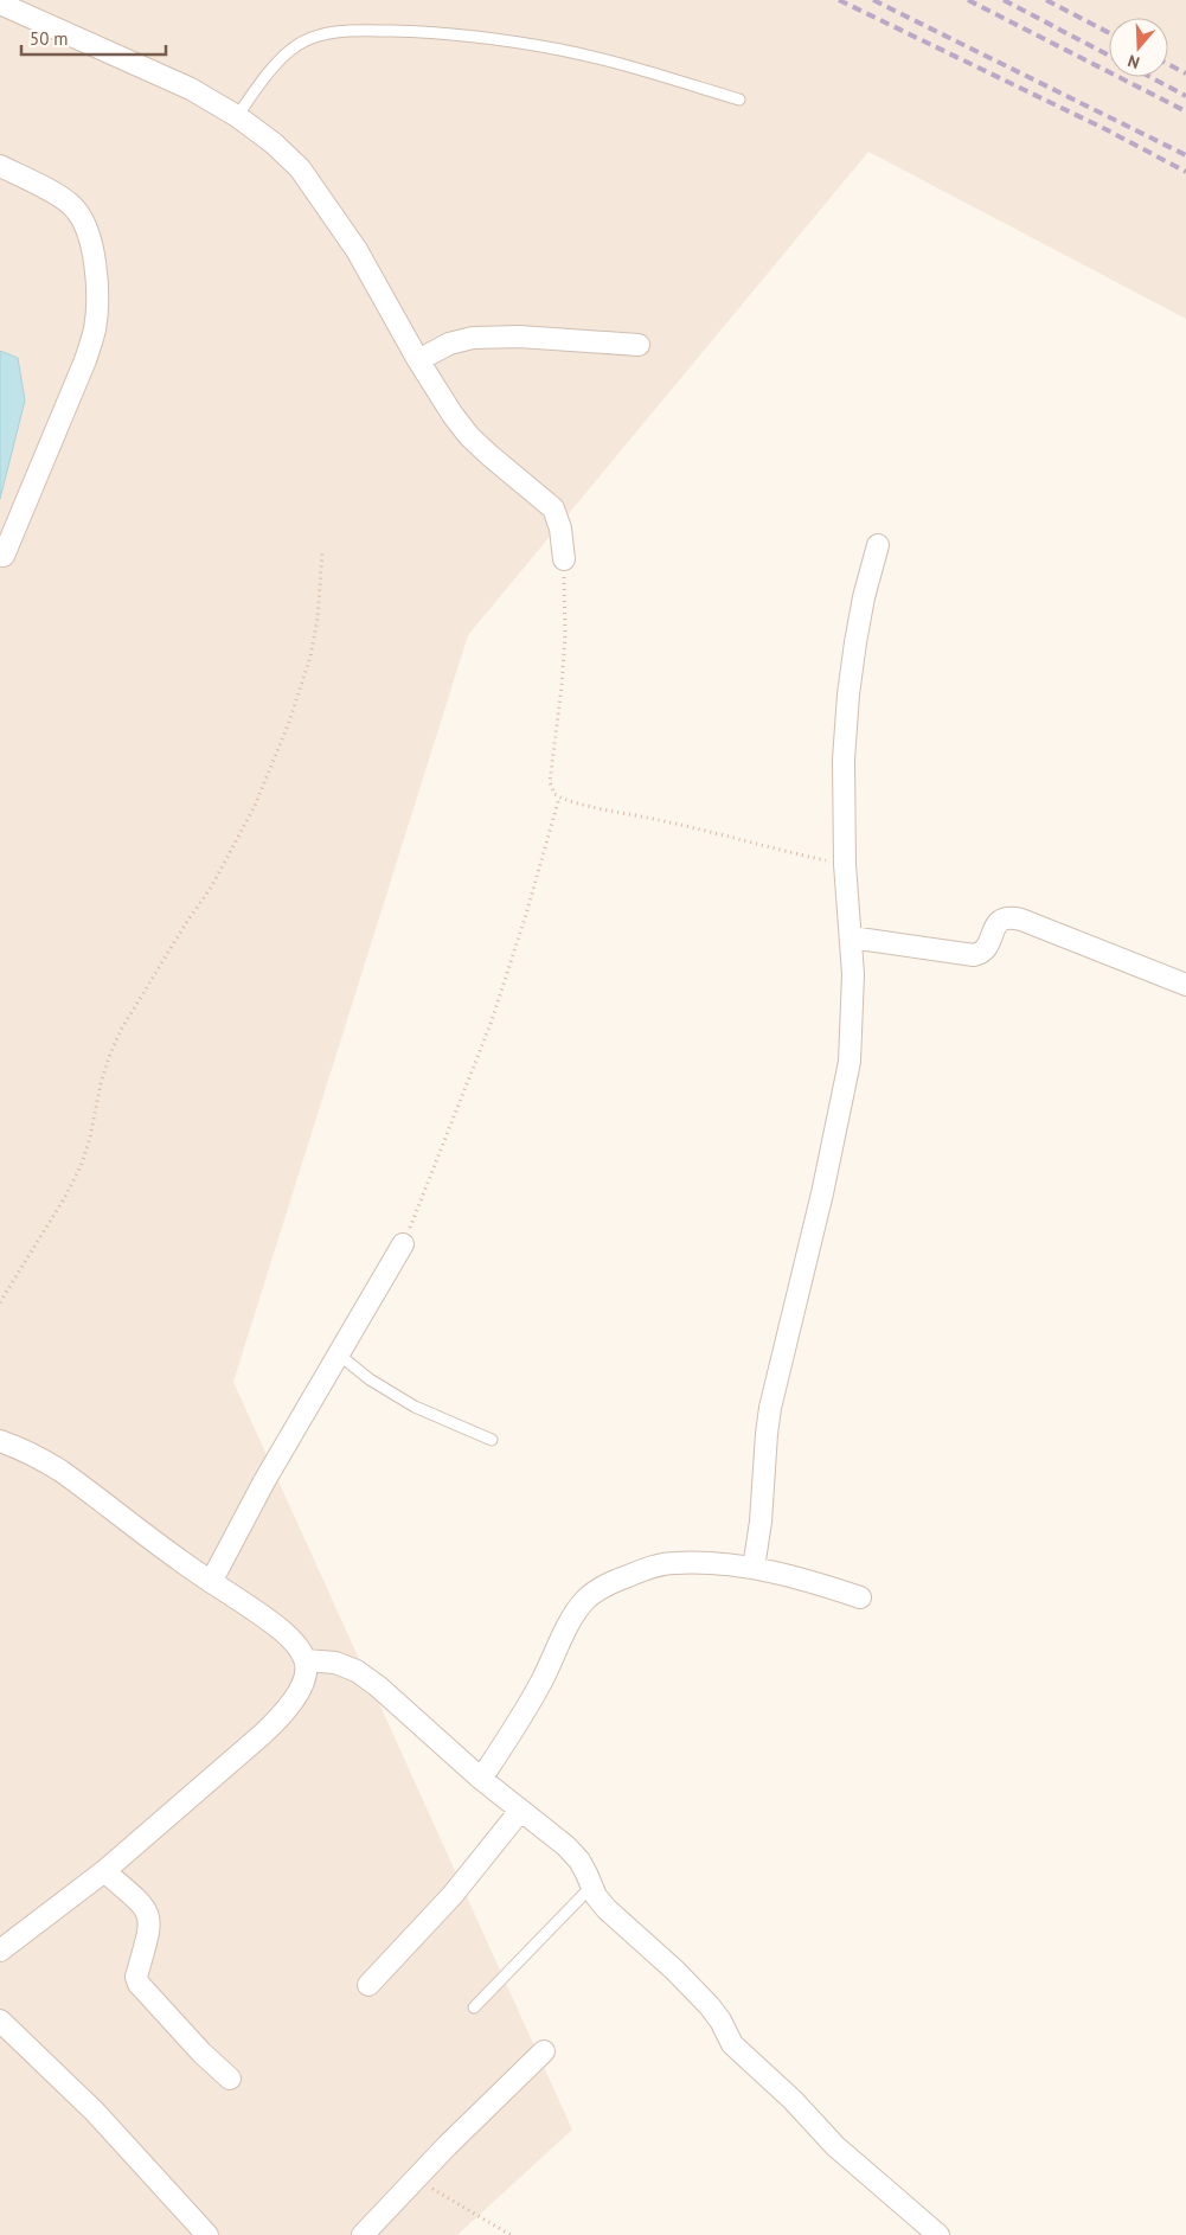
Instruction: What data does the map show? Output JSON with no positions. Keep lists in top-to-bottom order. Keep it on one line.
{"scale_bar":"50 m","north":"bottom"}
